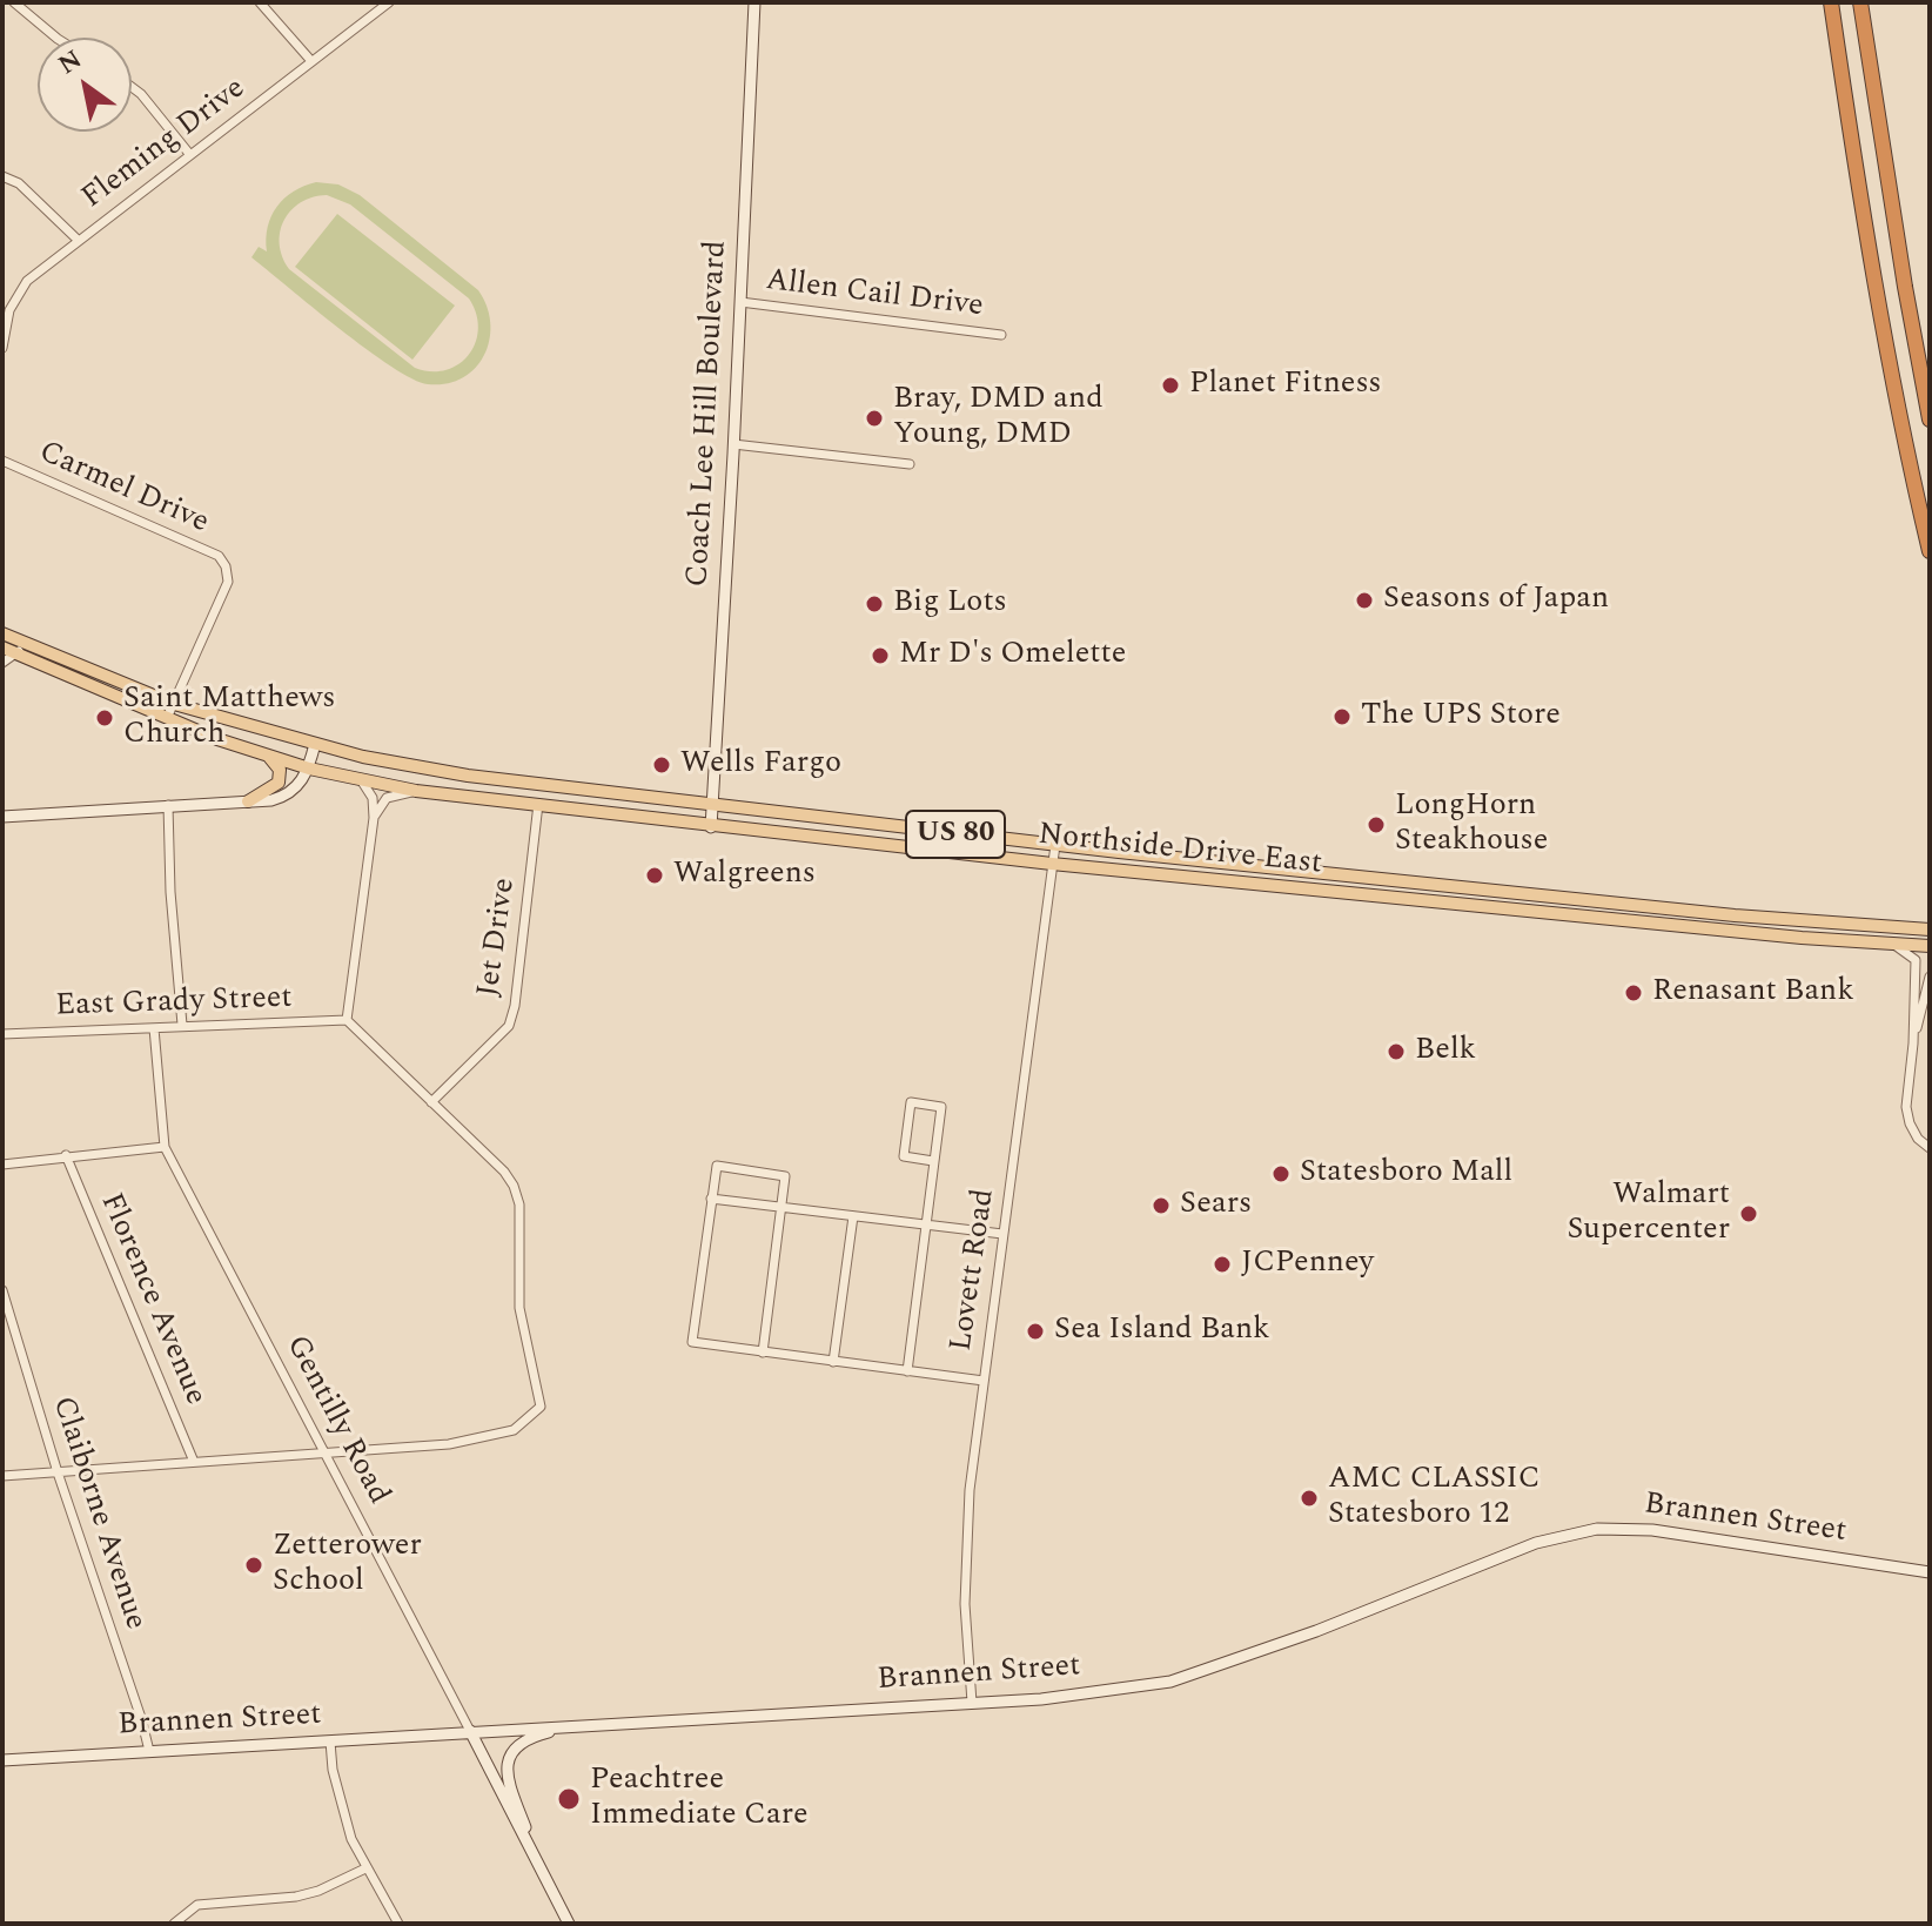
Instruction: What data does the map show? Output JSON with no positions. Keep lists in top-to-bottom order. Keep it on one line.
{"streets":{"main road":["US 80","Northside Drive East"],"street":["Fleming Drive","Allen Cail Drive","Coach Lee Hill Boulevard","Carmel Drive","Jet Drive","East Grady Street","Lovett Road","Florence Avenue","Gentilly Road","Claiborne Avenue","Brannen Street"]},"crossings":[["Allen Cail Drive","Coach Lee Hill Boulevard"],["Coach Lee Hill Boulevard","Northside Drive East"],["Carmel Drive","Northside Drive East"],["Northside Drive East","Jet Drive"],["Northside Drive East","Lovett Road"],["East Grady Street","Gentilly Road"],["Lovett Road","Brannen Street"],["Gentilly Road","Brannen Street"],["Claiborne Avenue","Brannen Street"]],"places":["Planet Fitness","Bray, DMD and Young, DMD","Seasons of Japan","Big Lots","Mr D's Omelette","The UPS Store","Saint Matthews Church","Wells Fargo","LongHorn Steakhouse","Walgreens","Renasant Bank","Belk","Statesboro Mall","Sears","Walmart Supercenter","JCPenney","Sea Island Bank","AMC CLASSIC Statesboro 12","Zetterower School","Peachtree Immediate Care"],"north":"top left"}
